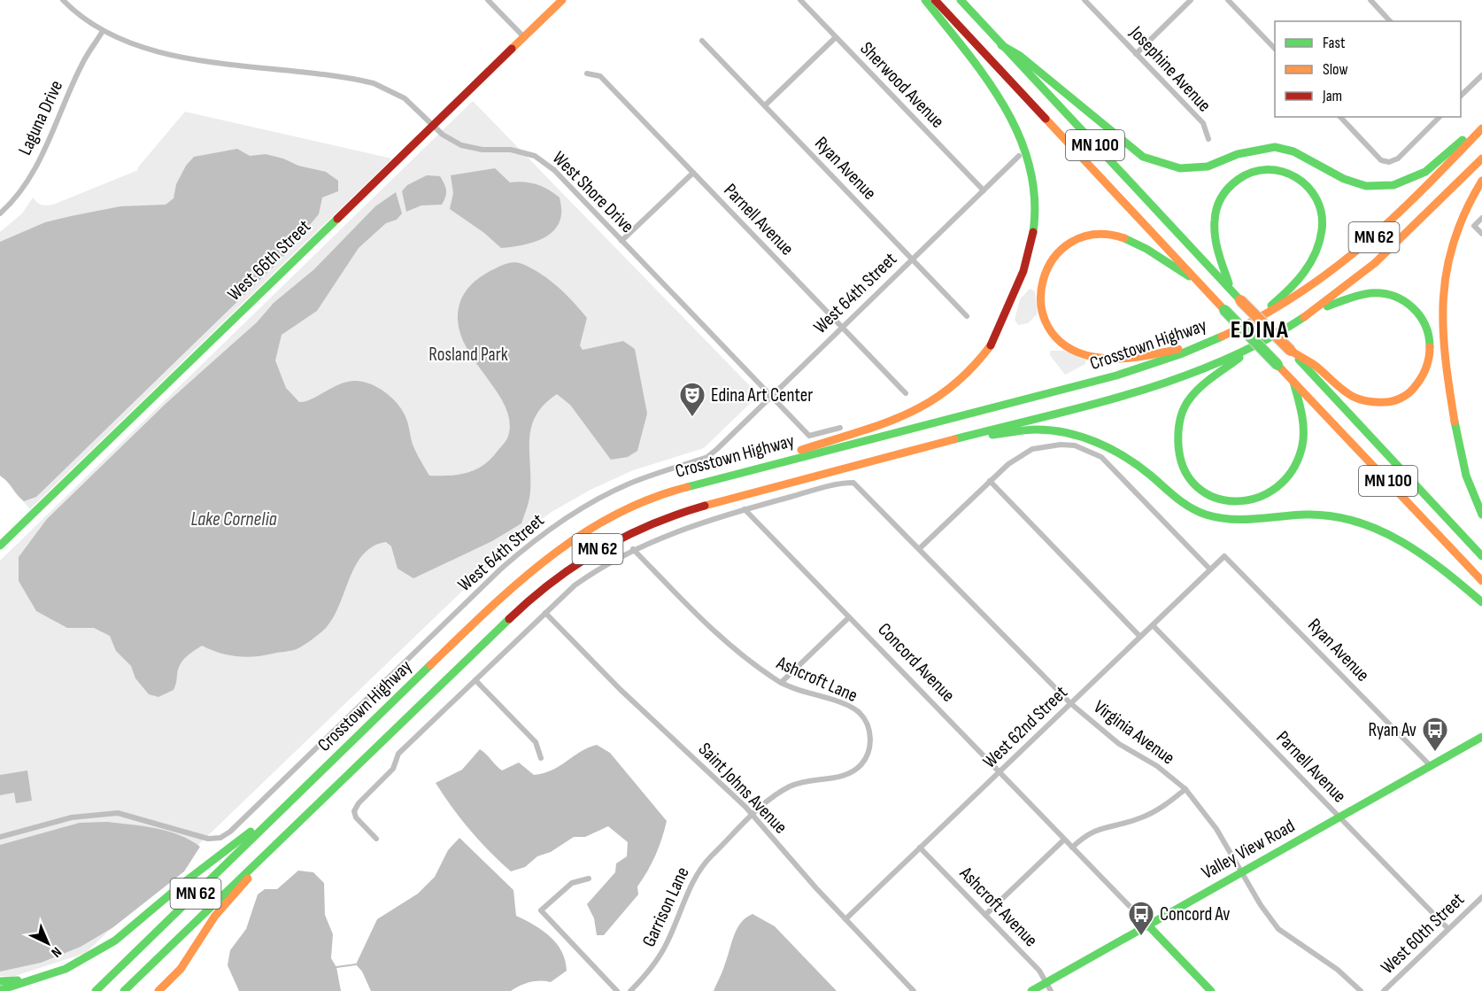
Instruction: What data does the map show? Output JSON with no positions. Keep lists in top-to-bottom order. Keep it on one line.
{"streets":{"main road":["MN 100","MN 62","West 66th Street","Crosstown Highway","Valley View Road"],"street":["Josephine Avenue","Sherwood Avenue","Laguna Drive","Ryan Avenue","West Shore Drive","Parnell Avenue","West 64th Street","Concord Avenue","Ashcroft Lane","West 62nd Street","Virginia Avenue","Saint Johns Avenue","Garrison Lane","Ashcroft Avenue","West 60th Street"]},"crossings":[["Sherwood Avenue","West 64th Street"],["Laguna Drive","West Shore Drive"],["Ryan Avenue","West 64th Street"],["Ryan Avenue","West 62nd Street"],["Ryan Avenue","Valley View Road"],["West Shore Drive","West 66th Street"],["West Shore Drive","West 64th Street"],["Parnell Avenue","West 64th Street"],["Parnell Avenue","West 62nd Street"],["Parnell Avenue","Valley View Road"],["Parnell Avenue","West 60th Street"],["Concord Avenue","West 62nd Street"],["Concord Avenue","Virginia Avenue"],["Ashcroft Lane","Saint Johns Avenue"],["Ashcroft Lane","Garrison Lane"],["West 62nd Street","Virginia Avenue"],["West 62nd Street","Saint Johns Avenue"],["West 62nd Street","Ashcroft Avenue"],["Virginia Avenue","Valley View Road"],["Saint Johns Avenue","Garrison Lane"],["Valley View Road","Ashcroft Avenue"]],"districts":["EDINA"],"water":["Lake Cornelia"],"parks":["Rosland Park"],"places":{"theatre":["Edina Art Center"],"bus stop":["Ryan Av","Concord Av"]},"legend":["Fast","Slow","Jam"],"north":"bottom right"}
